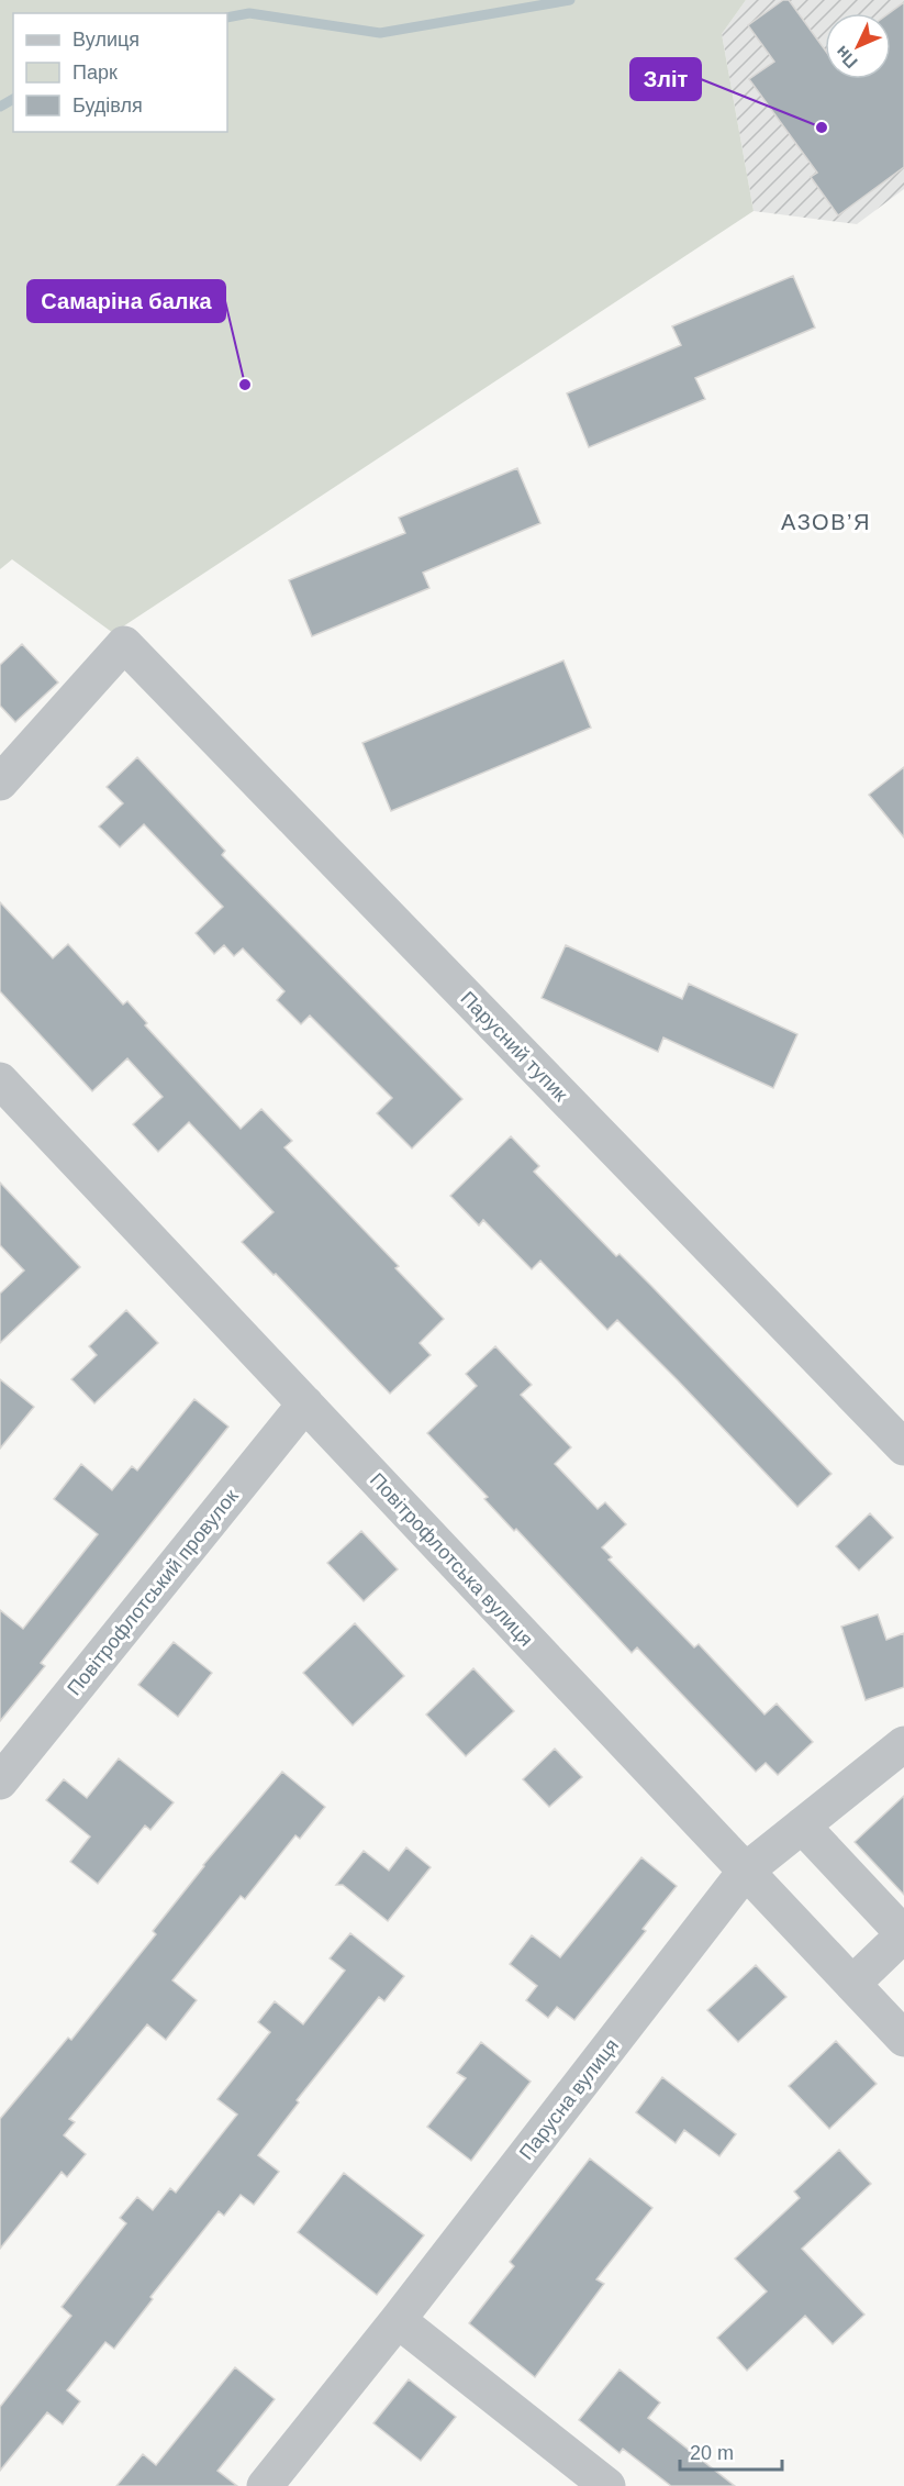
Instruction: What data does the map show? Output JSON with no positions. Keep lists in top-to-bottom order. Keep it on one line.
{"streets":{"street":["Парусний тупик","Повітрофлотська вулиця","Повітрофлотський провулок","Парусна вулиця"]},"crossings":[["Повітрофлотська вулиця","Повітрофлотський провулок"],["Повітрофлотська вулиця","Парусна вулиця"]],"districts":["АЗОВ’Я"],"places":["Зліт","Самаріна балка"],"legend":["Вулиця","Парк","Будівля"],"scale_bar":"20 m","north":"bottom left"}
